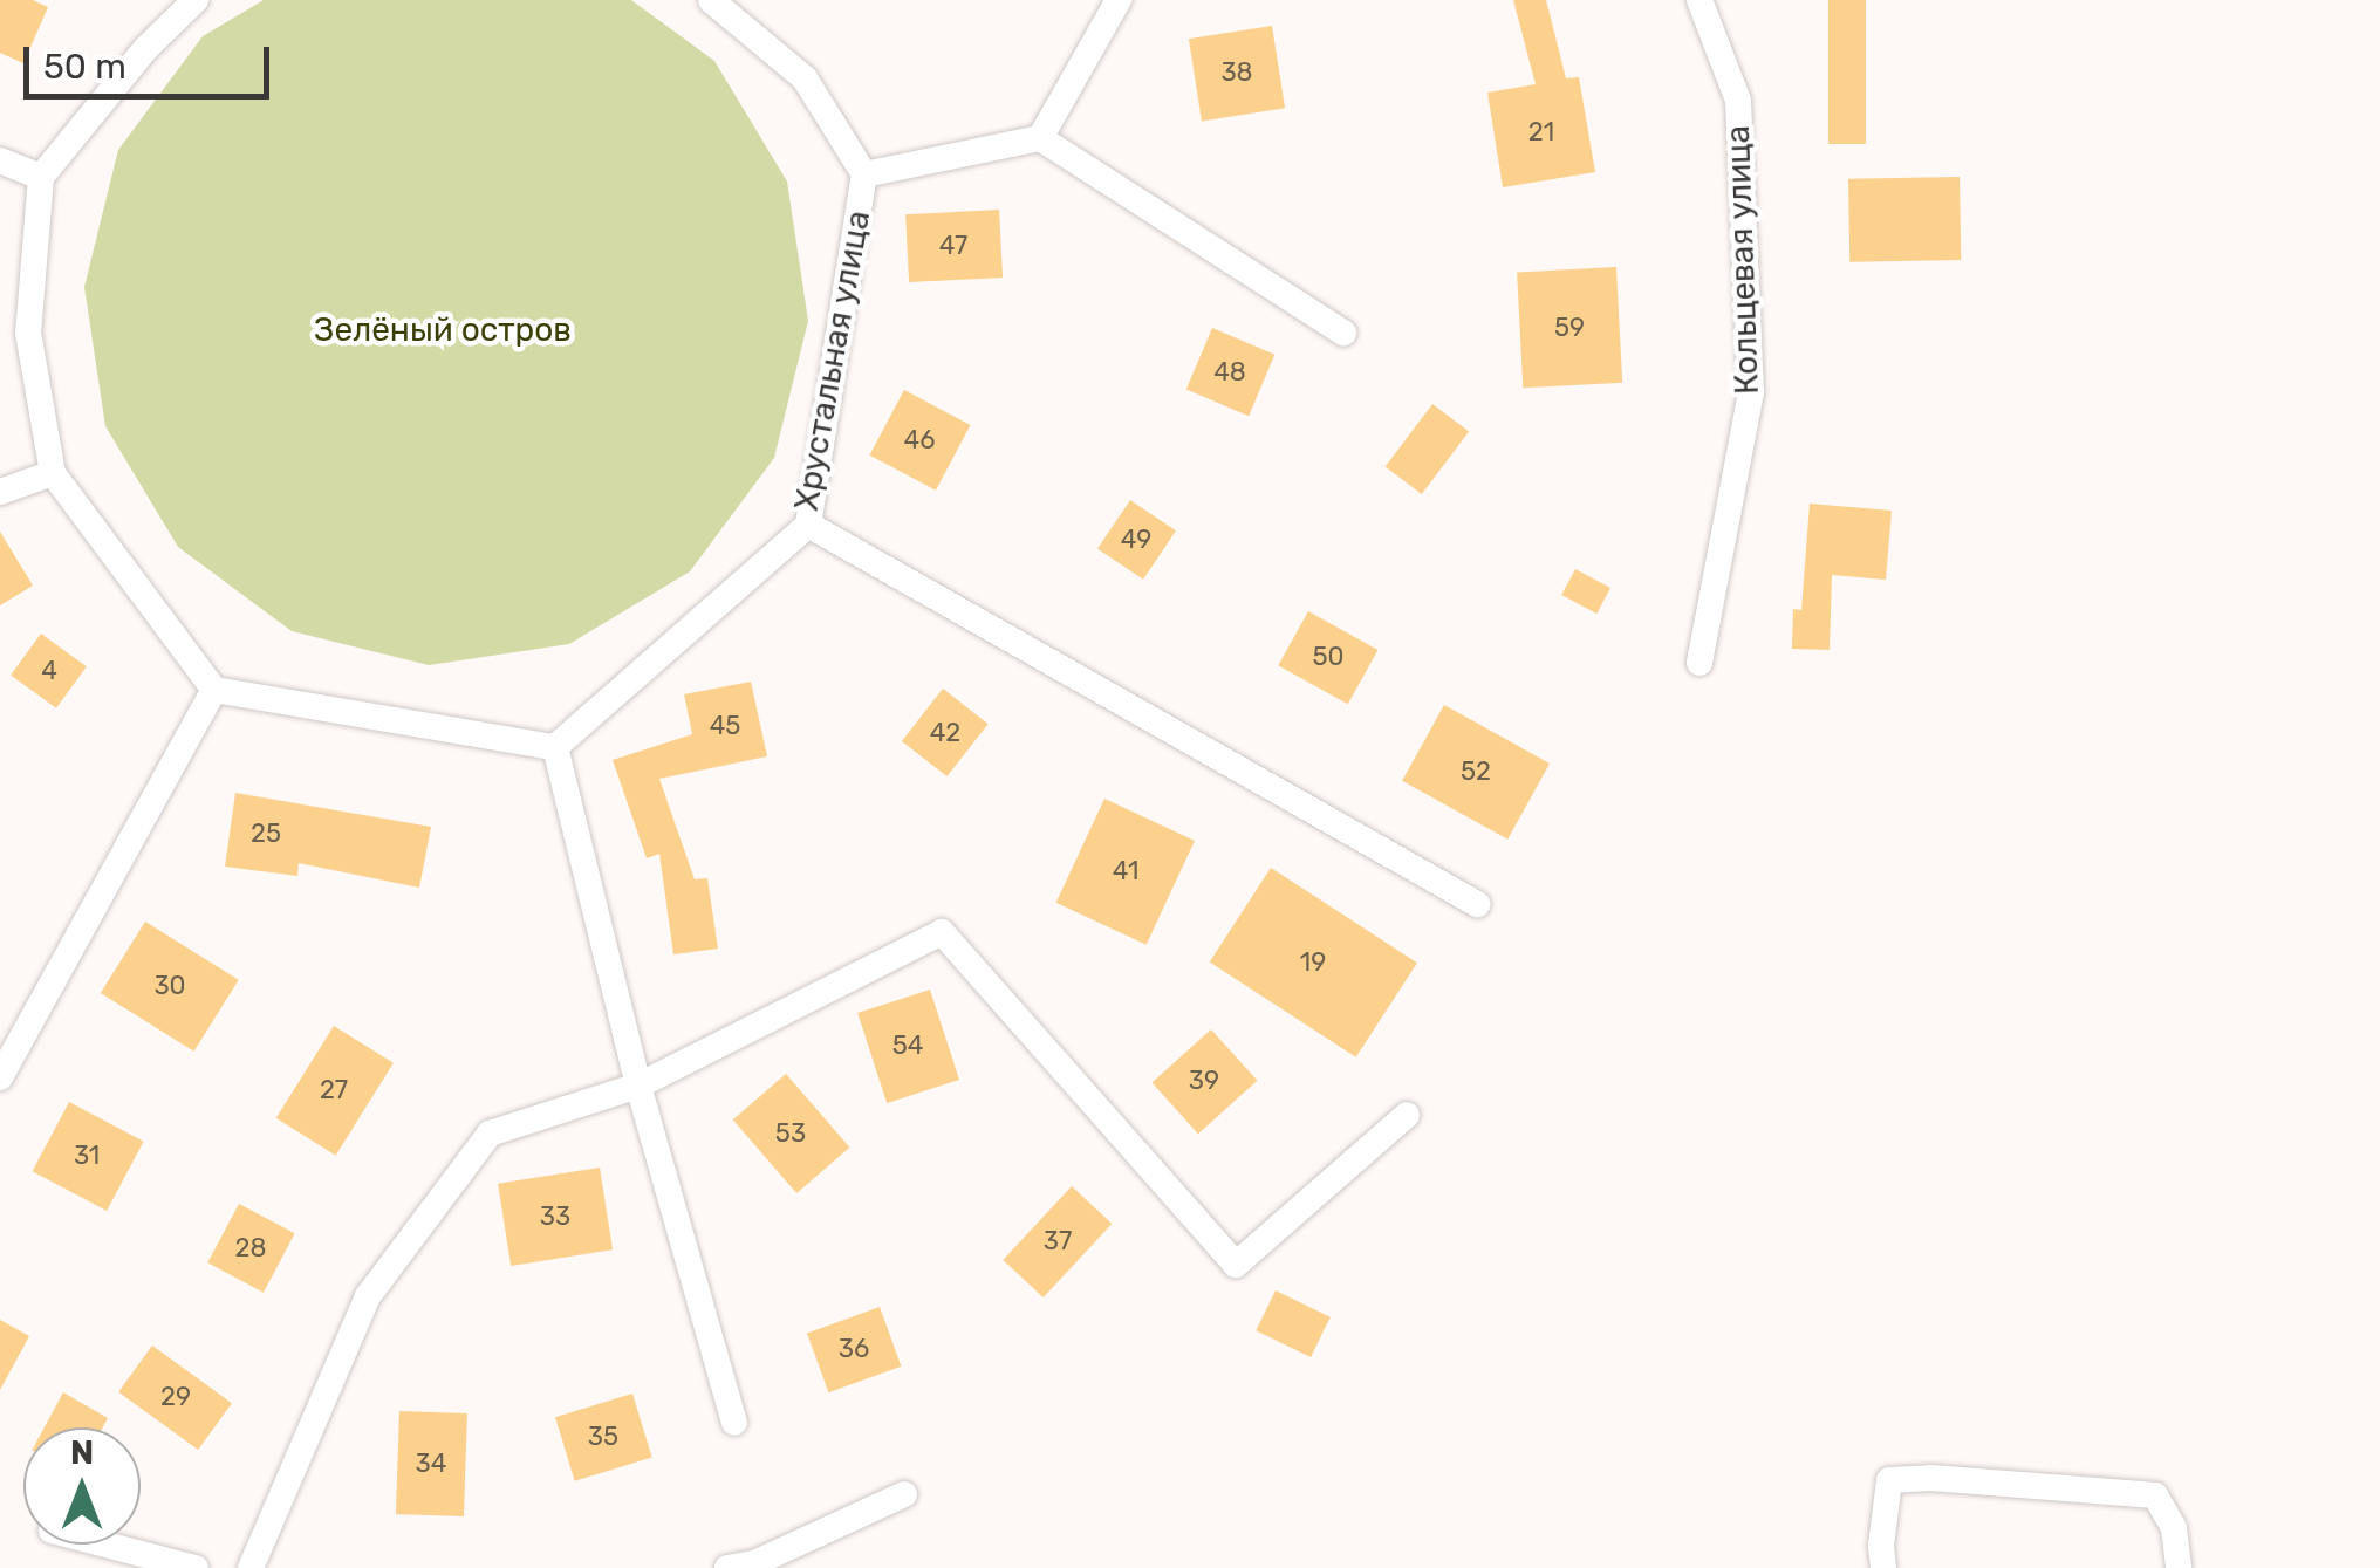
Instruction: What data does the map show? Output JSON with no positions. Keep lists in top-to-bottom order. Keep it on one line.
{"streets":{"street":["Кольцевая улица","Хрустальная улица"]},"parks":["Зелёный остров"],"house_numbers":["38","21","47","59","48","46","49","50","4","45","42","52","25","41","19","30","54","39","27","53","31","33","37","28","36","29","35","34"],"scale_bar":"50 m","north":"top"}
